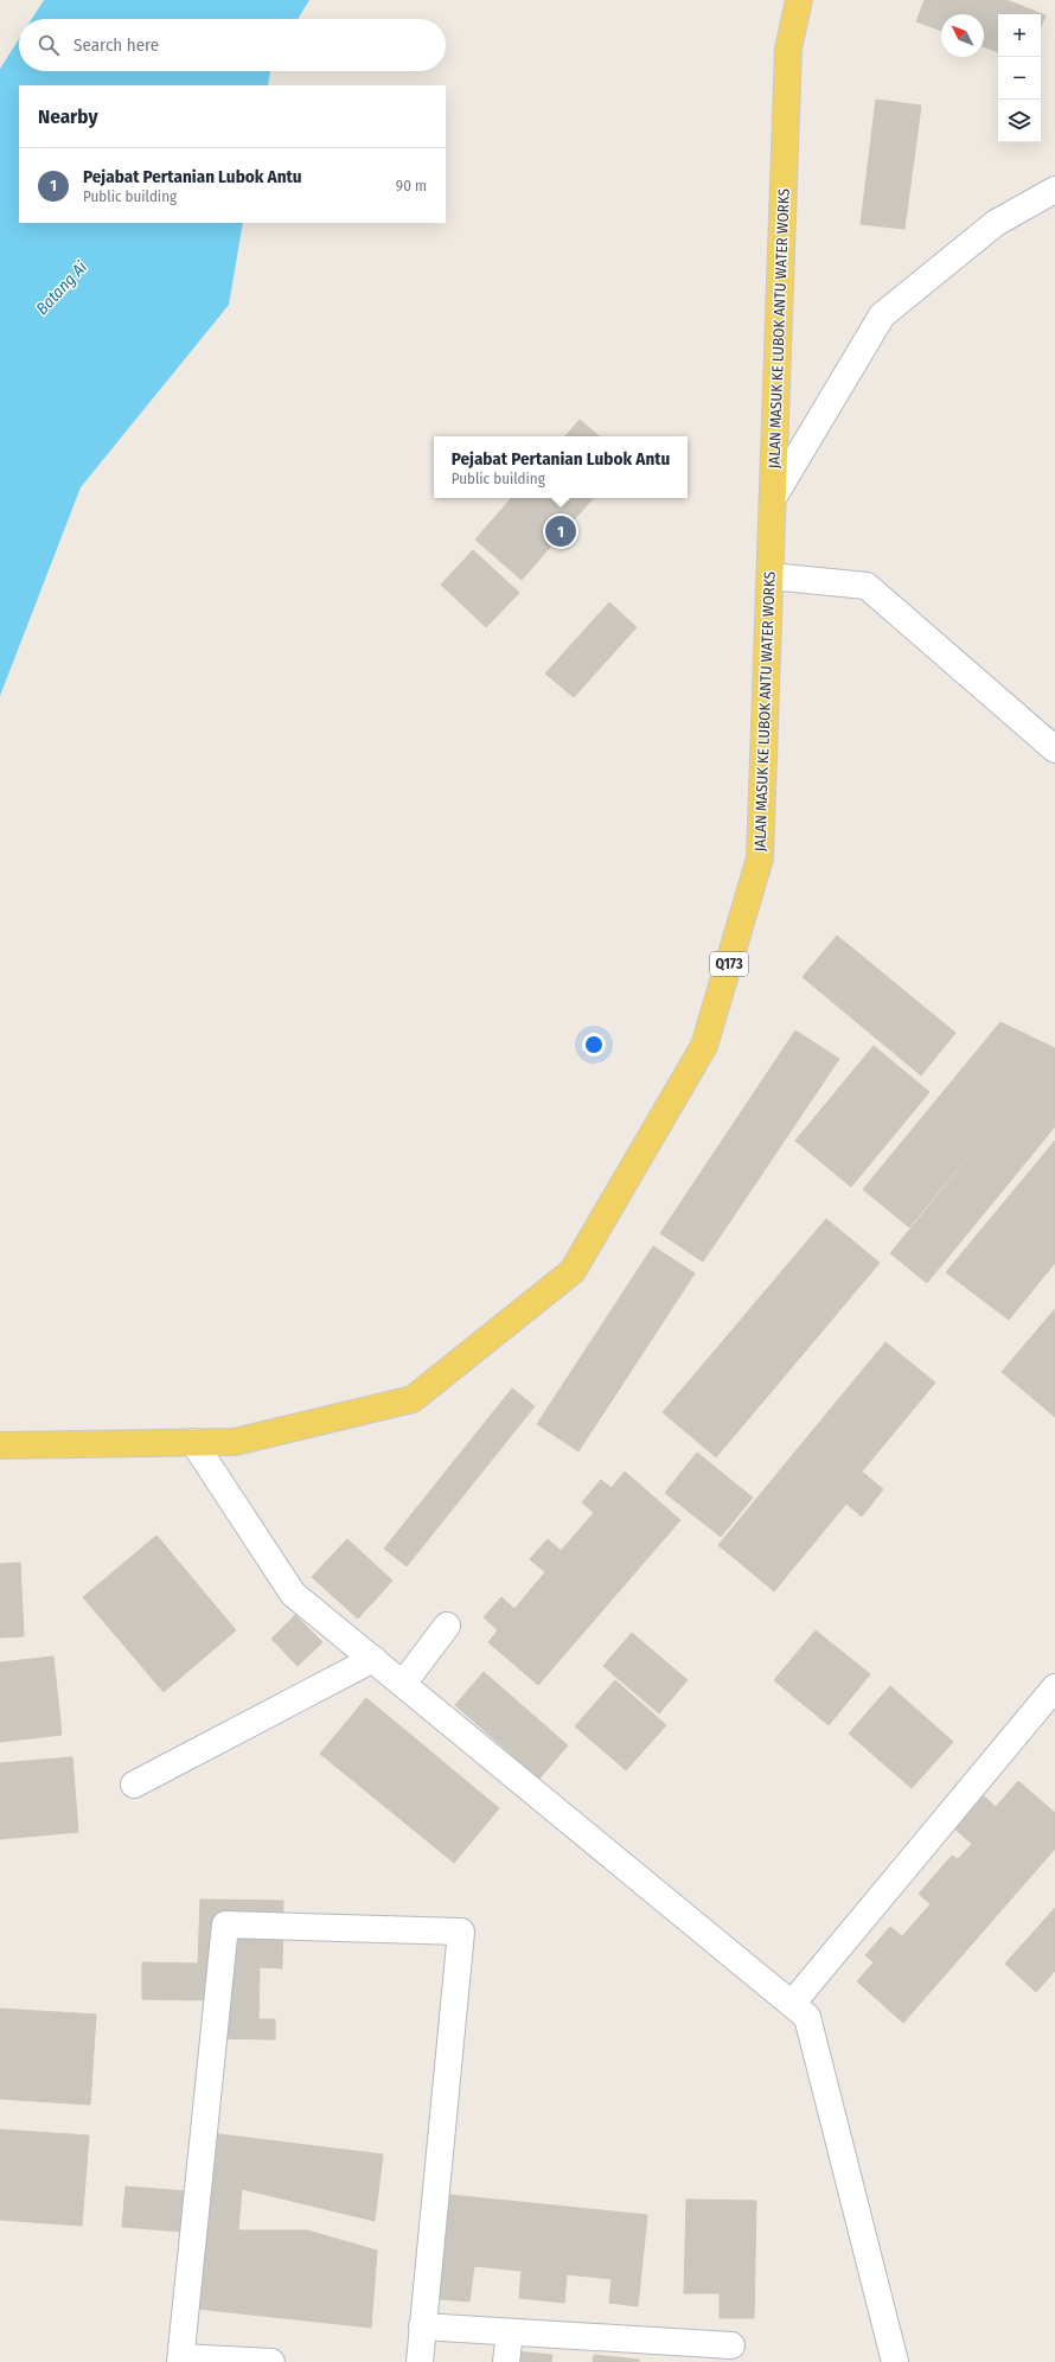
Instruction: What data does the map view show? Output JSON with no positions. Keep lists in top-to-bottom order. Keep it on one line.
{"streets":{"main road":["JALAN MASUK KE LUBOK ANTU WATER WORKS","Q173"]},"water":["Batang Ai"],"north":"top left","page":{"map_buttons":["+","−"],"search":"Search here","heading":"Nearby","list":[{"mark":"1","name":"Pejabat Pertanian Lubok Antu","note":"Public building","value":"90 m"}],"popup":["Pejabat Pertanian Lubok Antu","Public building"],"pins":"1"}}
